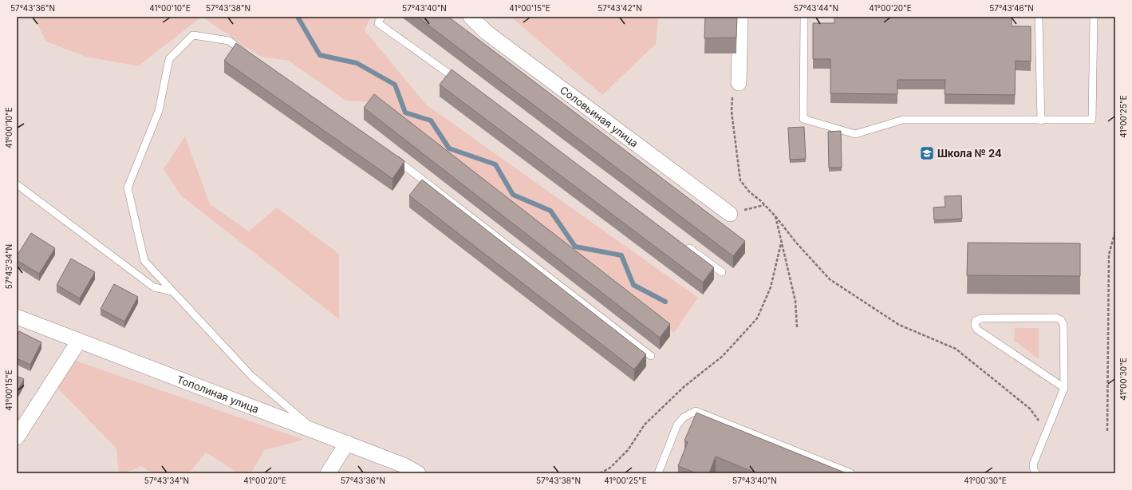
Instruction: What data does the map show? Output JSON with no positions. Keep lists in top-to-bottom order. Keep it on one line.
{"streets":{"street":["Соловьиная улица","Тополиная улица"]},"places":{"school or university":["Школа № 24"]},"coordinates":["57°43'36\"N","41°00'10\"E","57°43'38\"N","57°43'40\"N","41°00'15\"E","57°43'42\"N","57°43'44\"N","41°00'20\"E","57°43'46\"N","41°00'25\"E","57°43'34\"N","41°00'30\"E"]}
